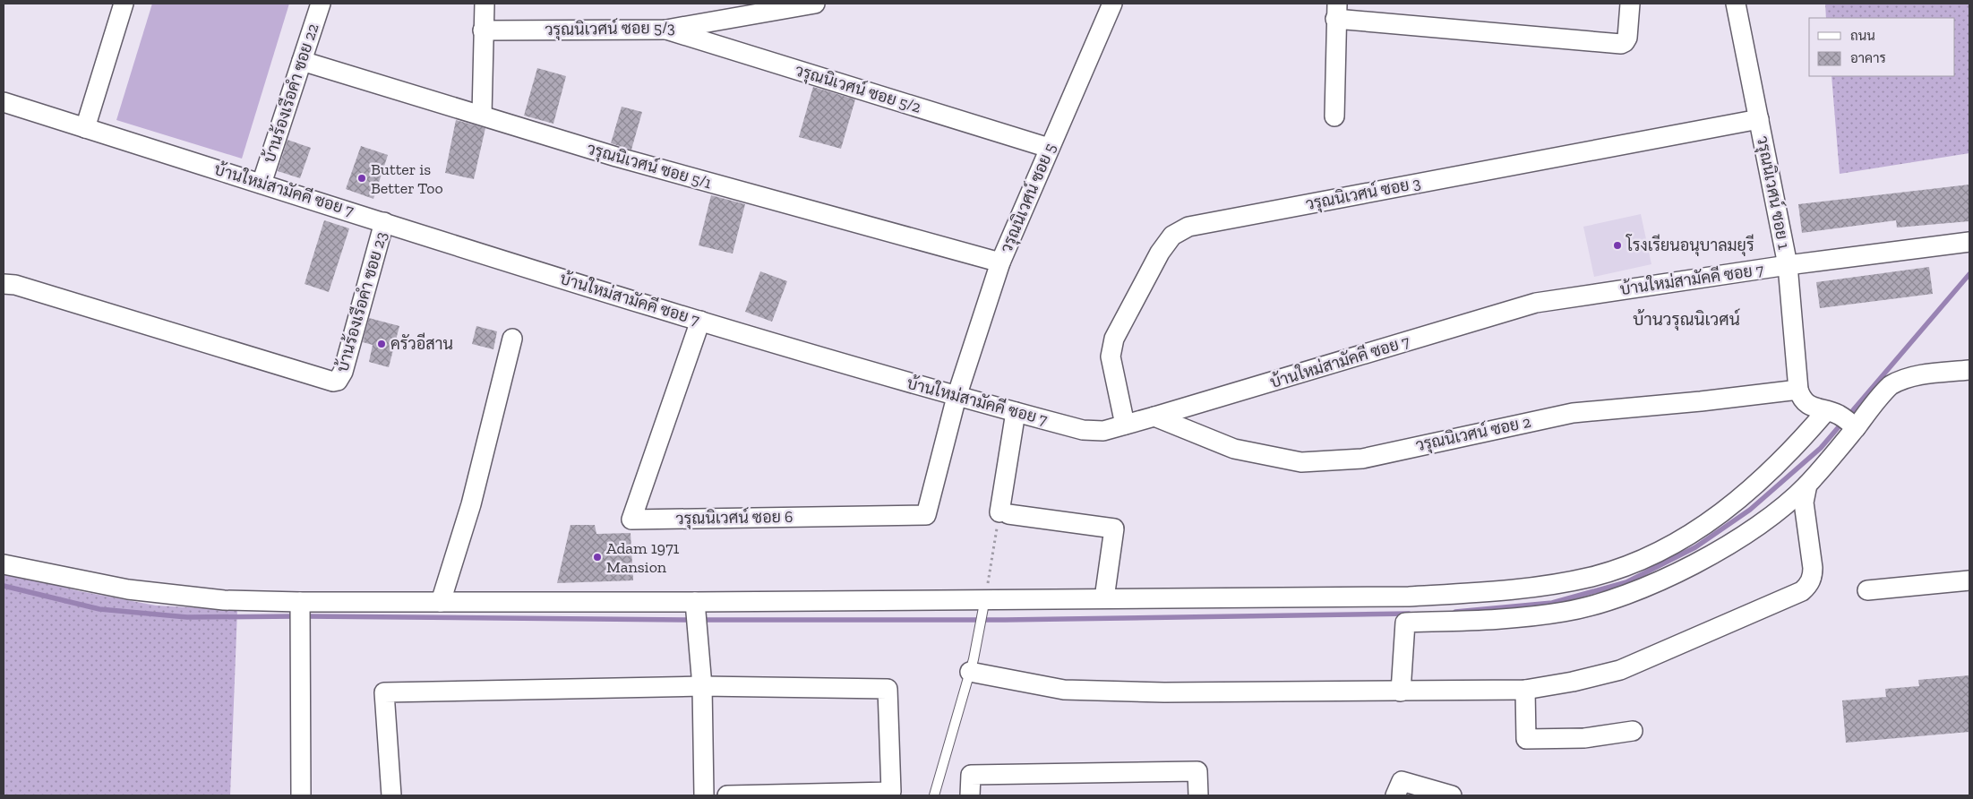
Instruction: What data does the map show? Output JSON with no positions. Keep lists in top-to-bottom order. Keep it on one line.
{"streets":{"street":["วรุณนิเวศน์ ซอย 5/3","วรุณนิเวศน์ ซอย 5/2","บ้านร้องเรือคำ ซอย 22","วรุณนิเวศน์ ซอย 5/1","บ้านใหม่สามัคคี ซอย 7","วรุณนิเวศน์ ซอย 1","วรุณนิเวศน์ ซอย 3","วรุณนิเวศน์ ซอย 5","บ้านร้องเรือคำ ซอย 23","วรุณนิเวศน์ ซอย 2","วรุณนิเวศน์ ซอย 6"]},"crossings":[["วรุณนิเวศน์ ซอย 5/3","วรุณนิเวศน์ ซอย 5/2"],["วรุณนิเวศน์ ซอย 5/2","วรุณนิเวศน์ ซอย 5"],["บ้านร้องเรือคำ ซอย 22","วรุณนิเวศน์ ซอย 5/1"],["บ้านร้องเรือคำ ซอย 22","บ้านใหม่สามัคคี ซอย 7"],["วรุณนิเวศน์ ซอย 5/1","วรุณนิเวศน์ ซอย 5"],["บ้านใหม่สามัคคี ซอย 7","วรุณนิเวศน์ ซอย 1"],["บ้านใหม่สามัคคี ซอย 7","วรุณนิเวศน์ ซอย 3"],["บ้านใหม่สามัคคี ซอย 7","วรุณนิเวศน์ ซอย 5"],["บ้านใหม่สามัคคี ซอย 7","บ้านร้องเรือคำ ซอย 23"],["บ้านใหม่สามัคคี ซอย 7","วรุณนิเวศน์ ซอย 2"],["บ้านใหม่สามัคคี ซอย 7","วรุณนิเวศน์ ซอย 6"],["วรุณนิเวศน์ ซอย 1","วรุณนิเวศน์ ซอย 3"],["วรุณนิเวศน์ ซอย 5","วรุณนิเวศน์ ซอย 6"]],"districts":["บ้านวรุณนิเวศน์"],"places":["Butter is Better Too","โรงเรียนอนุบาลมยุรี","ครัวอีสาน","Adam 1971 Mansion"],"legend":["ถนน","อาคาร"]}
